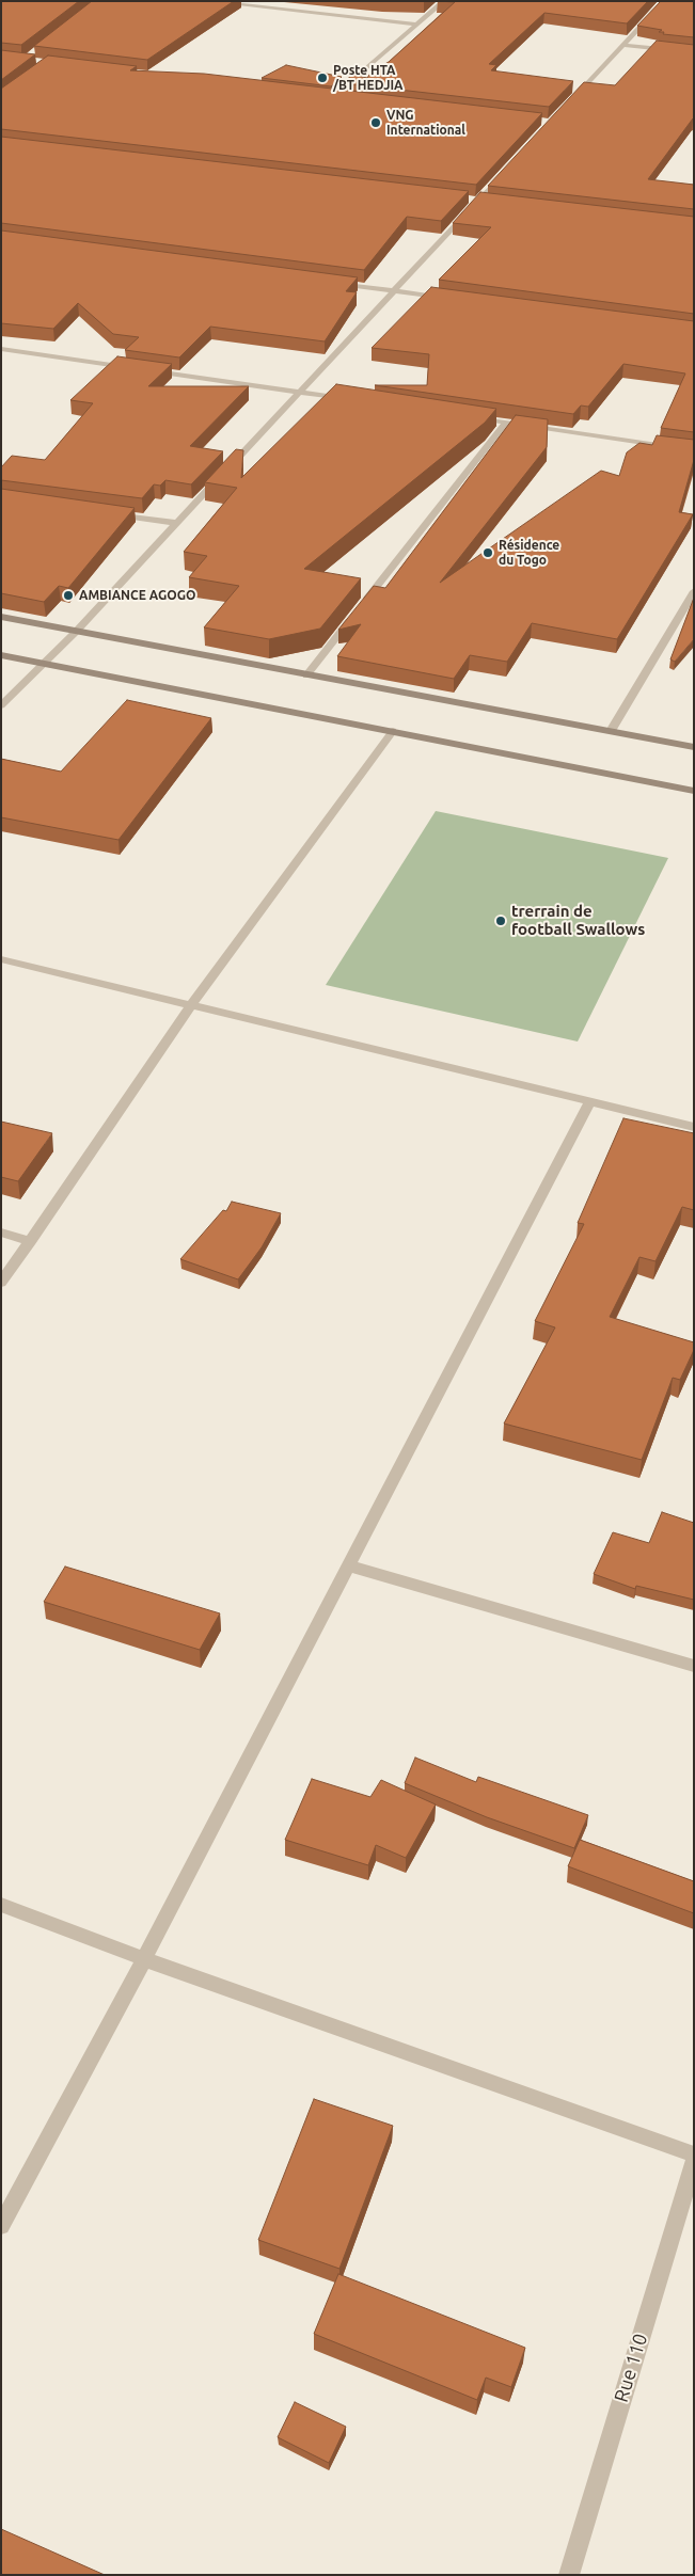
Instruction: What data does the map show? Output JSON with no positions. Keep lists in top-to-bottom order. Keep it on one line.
{"streets":{"street":["Rue 110"]},"places":["Poste HTA /BT HEDJIA","VNG International","Résidence du Togo","AMBIANCE AGOGO","trerrain de football Swallows"]}
